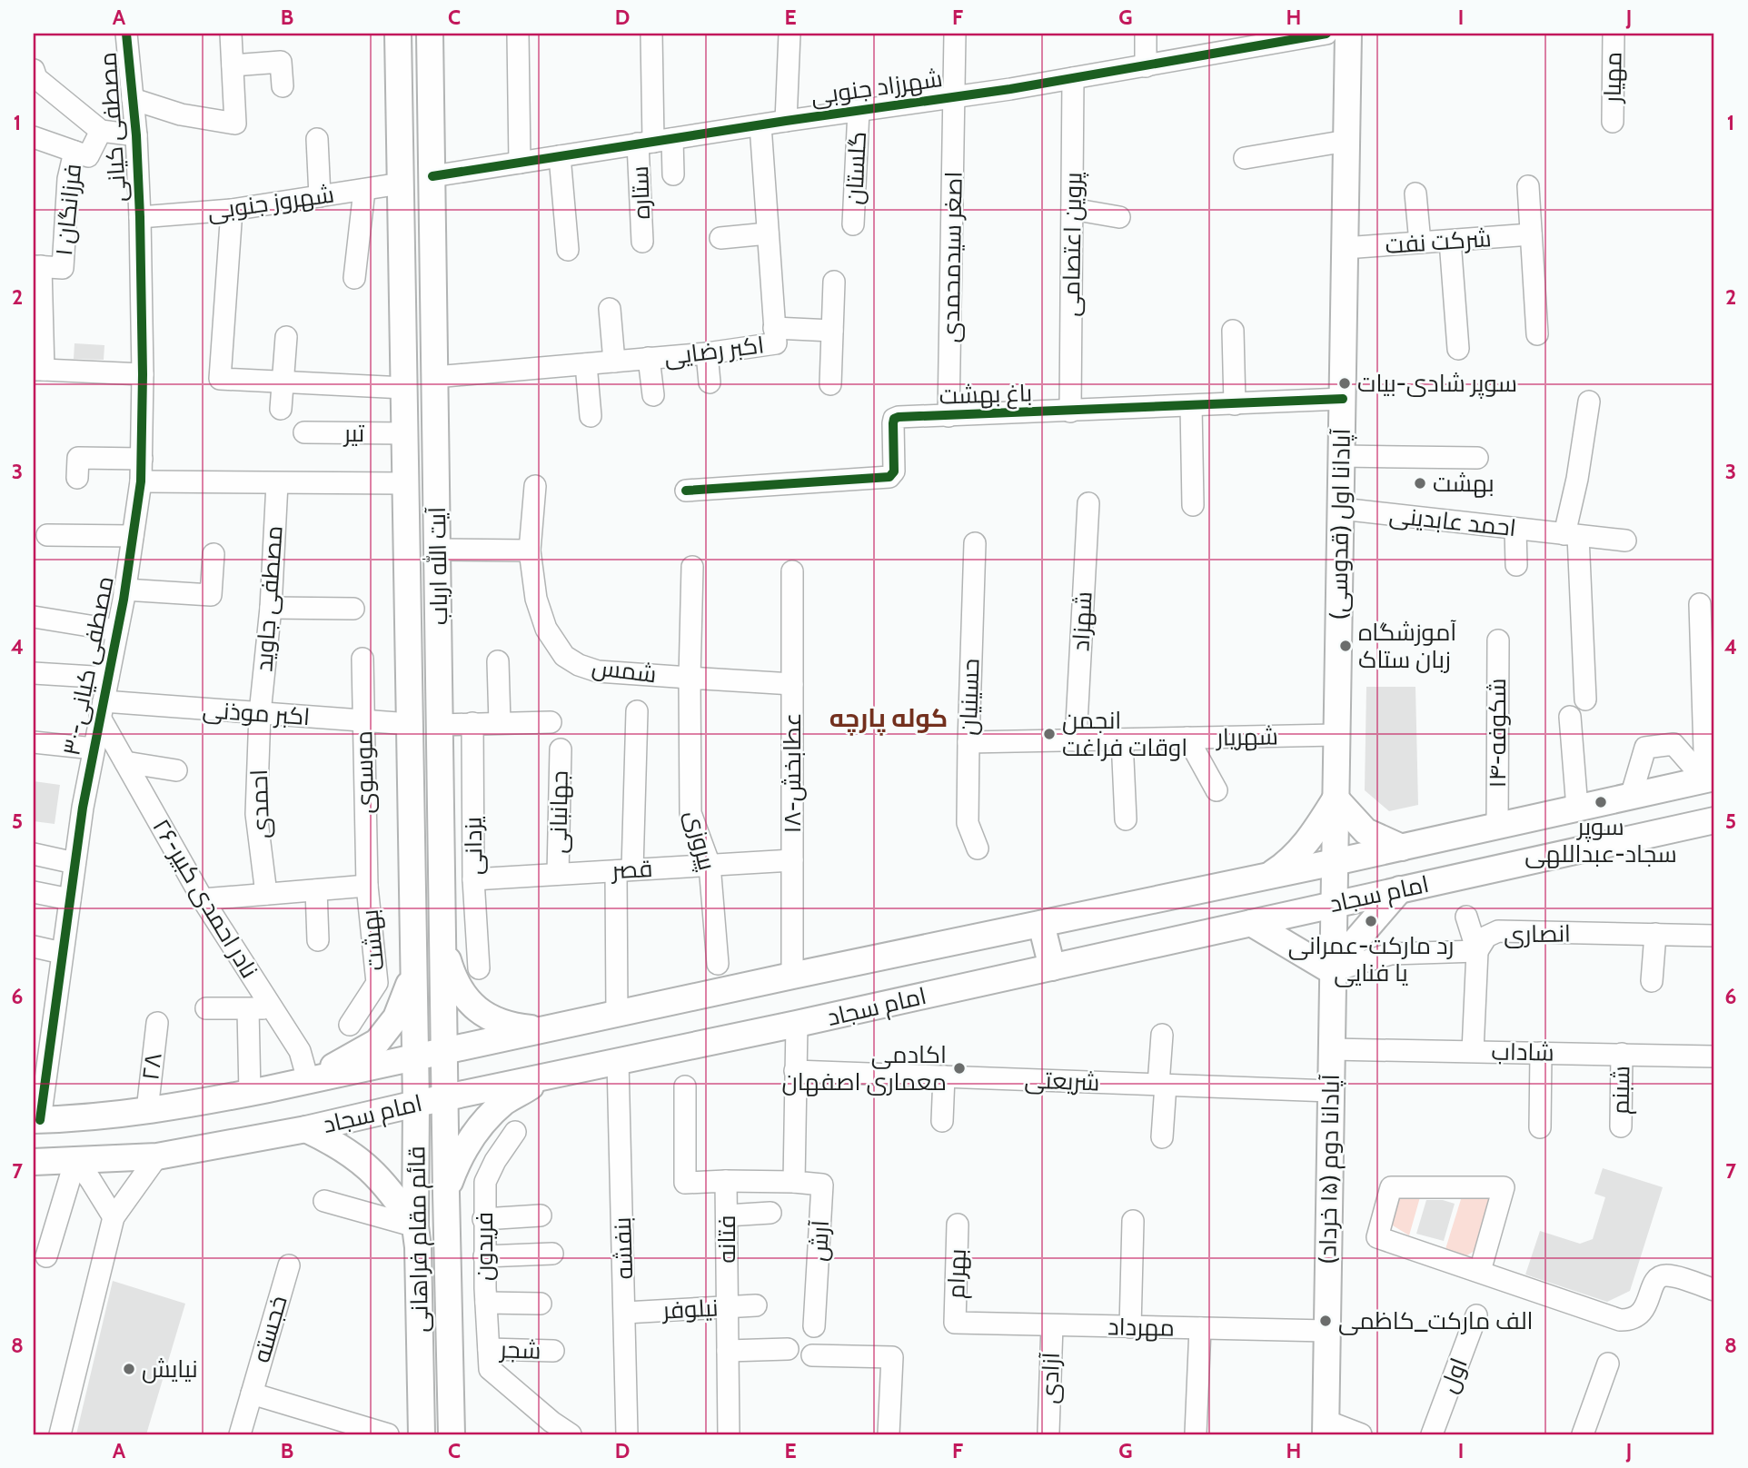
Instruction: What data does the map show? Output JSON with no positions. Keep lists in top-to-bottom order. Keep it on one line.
{"streets":{"main road":["آپادانا اول (قدوسی)","آیت الله ارباب","امام سجاد","آپادانا دوم (۱۵ خرداد)","قائم مقام فراهانی"],"street":["مهیار","شهرزاد جنوبی","مصطفی کیانی","گلستان","ستاره","شهروز جنوبی","فرزانگان ۱","شرکت نفت","پروین اعتصامی","اصغر سیدمحمدی","اکبر رضایی","باغ بهشت","تیر","احمد عابدینی","مصطفی جاوید","شهزاد","۳۰-مصطفی کیانی","شمس","حسینیان","اکبر موذنی","۱۴-شکوفه","شهریار","موسوی","۱۸-عطابخش","احمدی","جهانبانی","پیروزی","یزدانی","قصر","۲۶-نادر احمدی کبیر","انصاری","بهشت","شاداب","۲۸","شریعتی","شبنم","فتانه","آرش","فریدون","بنفشه","بهرام","نیلوفر","مهرداد","خجسته","شجر","اول","آزادی"]},"crossings":[["شهرزاد جنوبی","گلستان"],["شهرزاد جنوبی","ستاره"],["شهرزاد جنوبی","پروین اعتصامی"],["شهرزاد جنوبی","اصغر سیدمحمدی"],["شهرزاد جنوبی","اکبر رضایی"],["شهرزاد جنوبی","آیت الله ارباب"],["مصطفی کیانی","شهروز جنوبی"],["مصطفی کیانی","۳۰-مصطفی کیانی"],["شهروز جنوبی","آیت الله ارباب"],["شهروز جنوبی","۳۰-مصطفی کیانی"],["شرکت نفت","آپادانا اول (قدوسی)"],["پروین اعتصامی","باغ بهشت"],["اصغر سیدمحمدی","باغ بهشت"],["اکبر رضایی","آیت الله ارباب"],["باغ بهشت","آپادانا اول (قدوسی)"],["تیر","آیت الله ارباب"],["احمد عابدینی","آپادانا اول (قدوسی)"],["آپادانا اول (قدوسی)","شهریار"],["آپادانا اول (قدوسی)","امام سجاد"],["آپادانا اول (قدوسی)","آپادانا دوم (۱۵ خرداد)"],["آیت الله ارباب","اکبر موذنی"],["آیت الله ارباب","امام سجاد"],["آیت الله ارباب","قائم مقام فراهانی"],["مصطفی جاوید","اکبر موذنی"],["مصطفی جاوید","احمدی"],["شهزاد","شهریار"],["۳۰-مصطفی کیانی","اکبر موذنی"],["۳۰-مصطفی کیانی","امام سجاد"],["۳۰-مصطفی کیانی","۲۶-نادر احمدی کبیر"],["شمس","پیروزی"],["حسینیان","شهریار"],["اکبر موذنی","موسوی"],["اکبر موذنی","احمدی"],["اکبر موذنی","۲۶-نادر احمدی کبیر"],["۱۴-شکوفه","امام سجاد"],["موسوی","بهشت"],["۱۸-عطابخش","قصر"],["۱۸-عطابخش","امام سجاد"],["جهانبانی","قصر"],["پیروزی","قصر"],["یزدانی","قصر"],["امام سجاد","۲۶-نادر احمدی کبیر"],["امام سجاد","۲۸"],["امام سجاد","آپادانا دوم (۱۵ خرداد)"],["امام سجاد","قائم مقام فراهانی"],["امام سجاد","بنفشه"],["انصاری","آپادانا دوم (۱۵ خرداد)"],["شاداب","شبنم"],["شاداب","آپادانا دوم (۱۵ خرداد)"],["شریعتی","آپادانا دوم (۱۵ خرداد)"],["آپادانا دوم (۱۵ خرداد)","مهرداد"],["فتانه","آرش"],["فتانه","نیلوفر"],["فریدون","شجر"],["بنفشه","نیلوفر"],["بهرام","مهرداد"],["مهرداد","آزادی"]],"districts":["کوله پارچه"],"places":["سوپر شادی-بیات","بهشت","آموزشگاه زبان ستاک","انجمن اوقات فراغت","سوپر سجاد-عبداللهی","رد مارکت-عمرانی یا فنایی","اکادمی معماری اصفهان","الف مارکت_کاظمی","نیایش"],"grid":{"columns":["A","B","C","D","E","F","G","H","I","J"],"rows":["1","2","3","4","5","6","7","8"]}}
